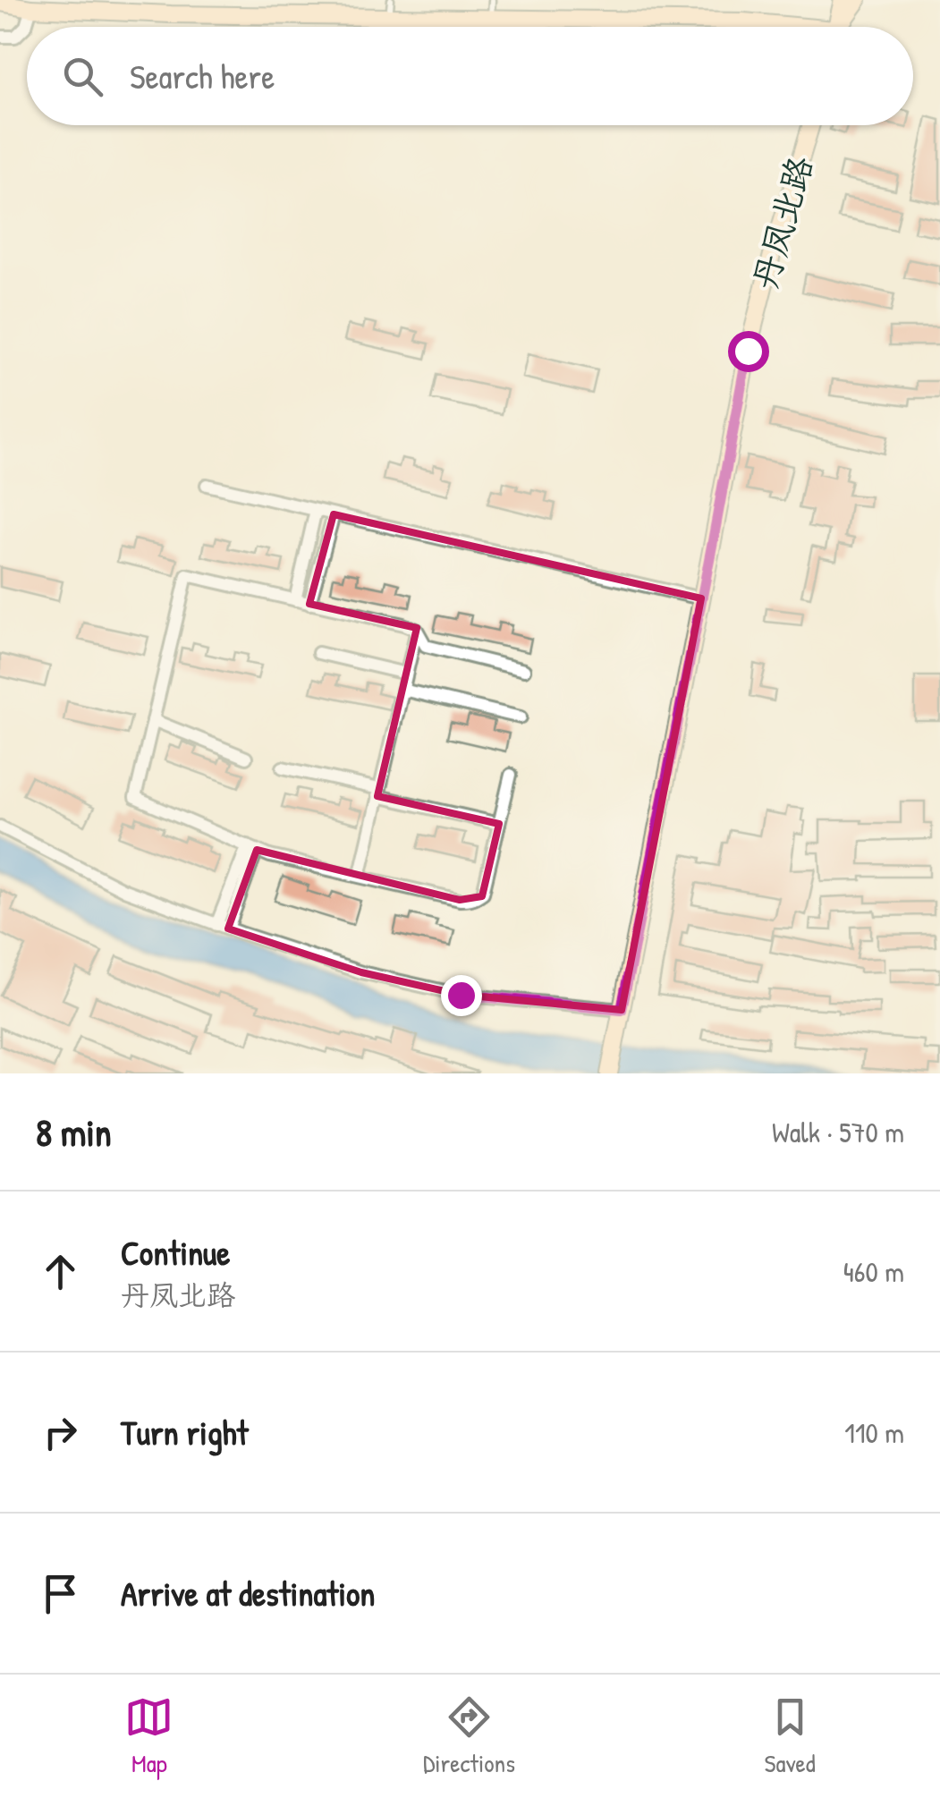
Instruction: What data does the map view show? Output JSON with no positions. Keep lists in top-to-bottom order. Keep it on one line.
{"streets":{"main road":["丹凤北路"]},"page":{"search":"Search here","heading":["8 min","Walk · 570 m"],"list":[["Continue","丹凤北路","460 m"],["Turn right","110 m"],"Arrive at destination"],"nav":["Map","Directions","Saved"]}}
